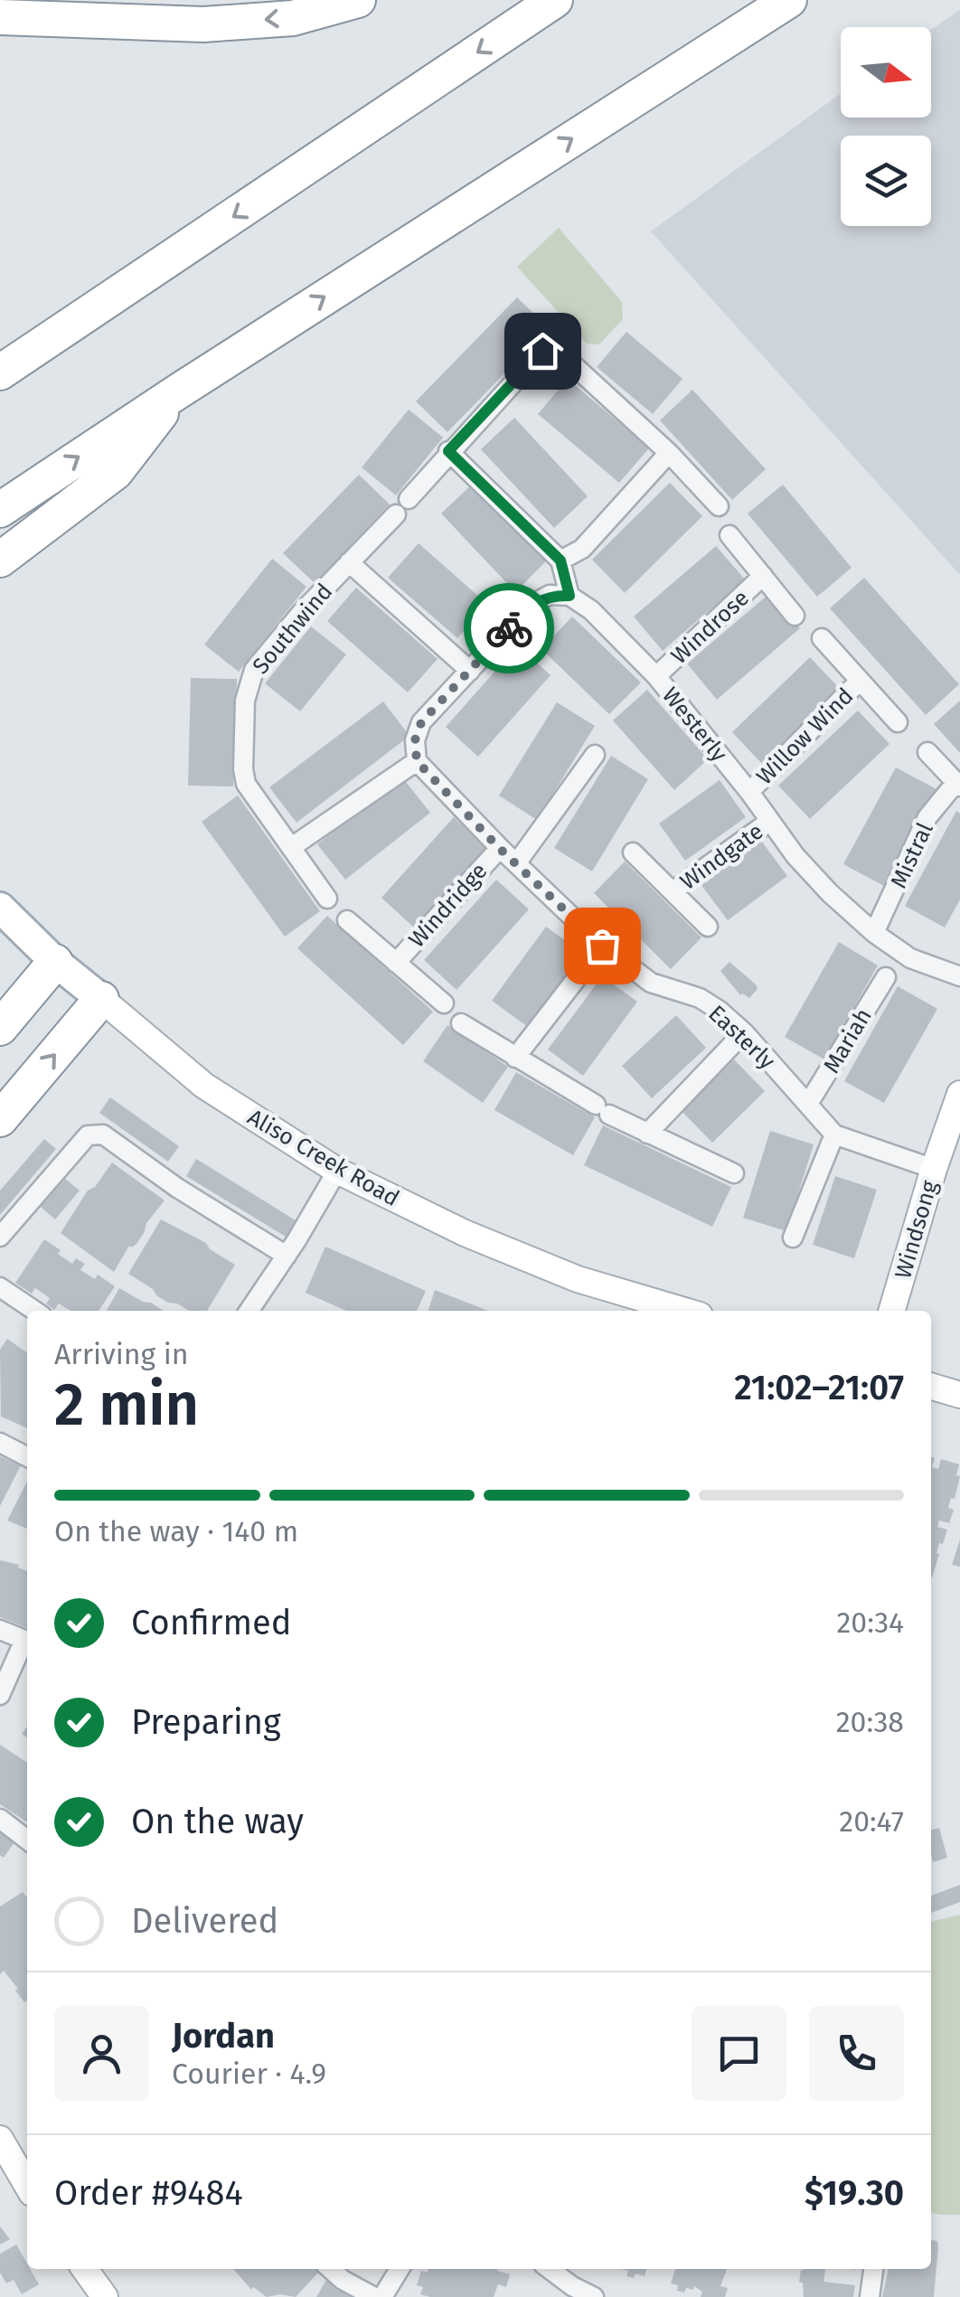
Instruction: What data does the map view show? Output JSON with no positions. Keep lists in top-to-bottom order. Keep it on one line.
{"streets":{"main road":["Aliso Creek Road","Windsong"],"street":["Windrose","Southwind","Westerly","Willow Wind","Mistral","Windgate","Windridge","Easterly","Mariah"]},"crossings":[["Windrose","Westerly"],["Westerly","Willow Wind"],["Westerly","Mistral"],["Westerly","Windgate"],["Windridge","Easterly"],["Easterly","Mariah"]],"north":"right","page":{"heading":["2 min","Arriving in","21:02–21:07"],"panel":["Jordan","Courier · 4.9","Order #9484","$19.30"],"bar":"On the way · 140 m","list":[["Confirmed","20:34"],["Preparing","20:38"],["On the way","20:47"],"Delivered"]}}
